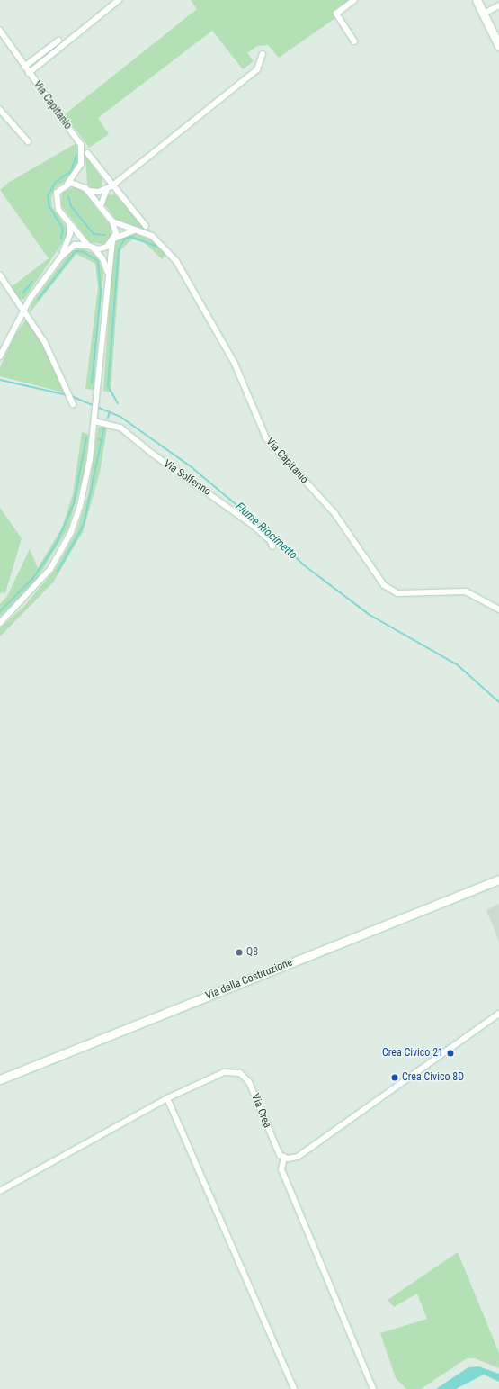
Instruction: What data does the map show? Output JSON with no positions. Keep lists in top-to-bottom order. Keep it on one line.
{"streets":{"main road":["Via della Costituzione"],"street":["Via Capitanio","Via Solferino","Via Crea"]},"water":["Fiume Riocimetto"],"places":["Q8","Crea Civico 21","Crea Civico 8D"]}
